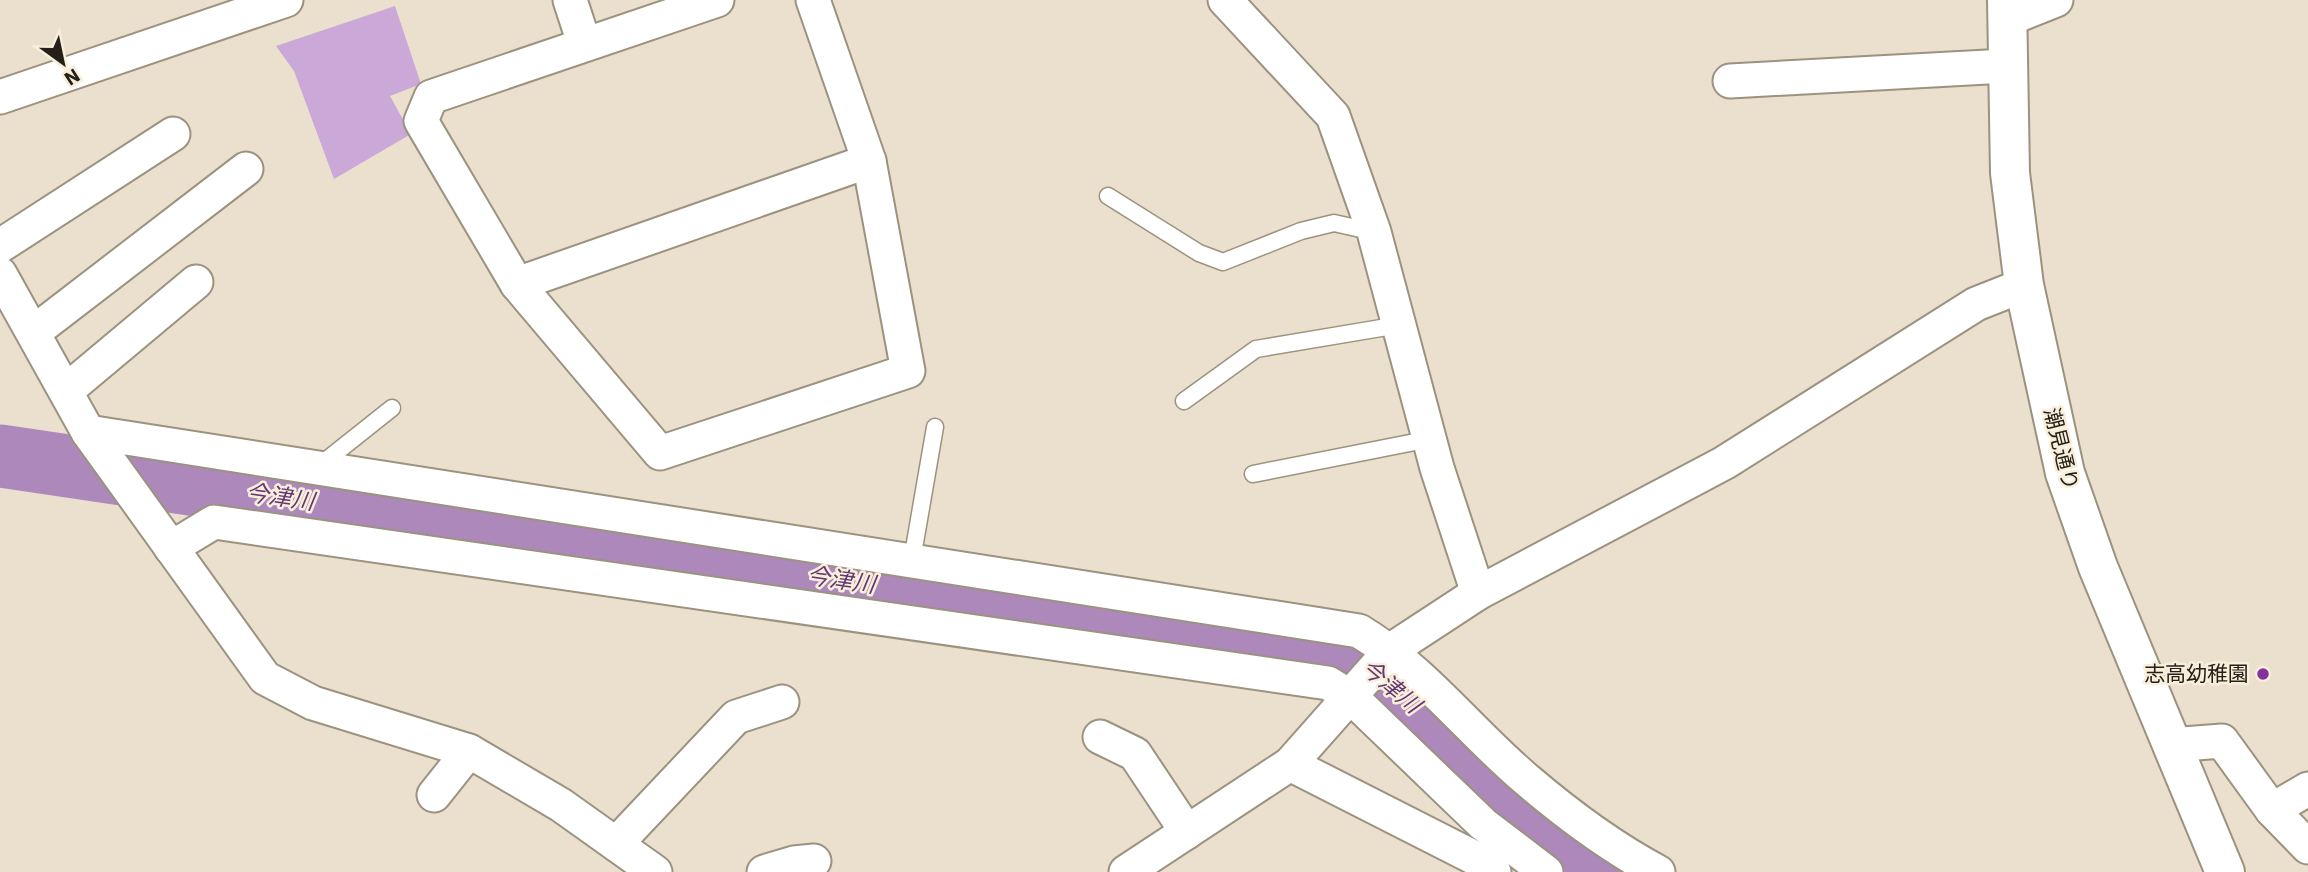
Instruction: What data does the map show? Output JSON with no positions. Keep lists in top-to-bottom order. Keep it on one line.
{"streets":{"street":["潮見通り"]},"water":["今津川"],"places":["志高幼稚園"],"north":"bottom right"}
